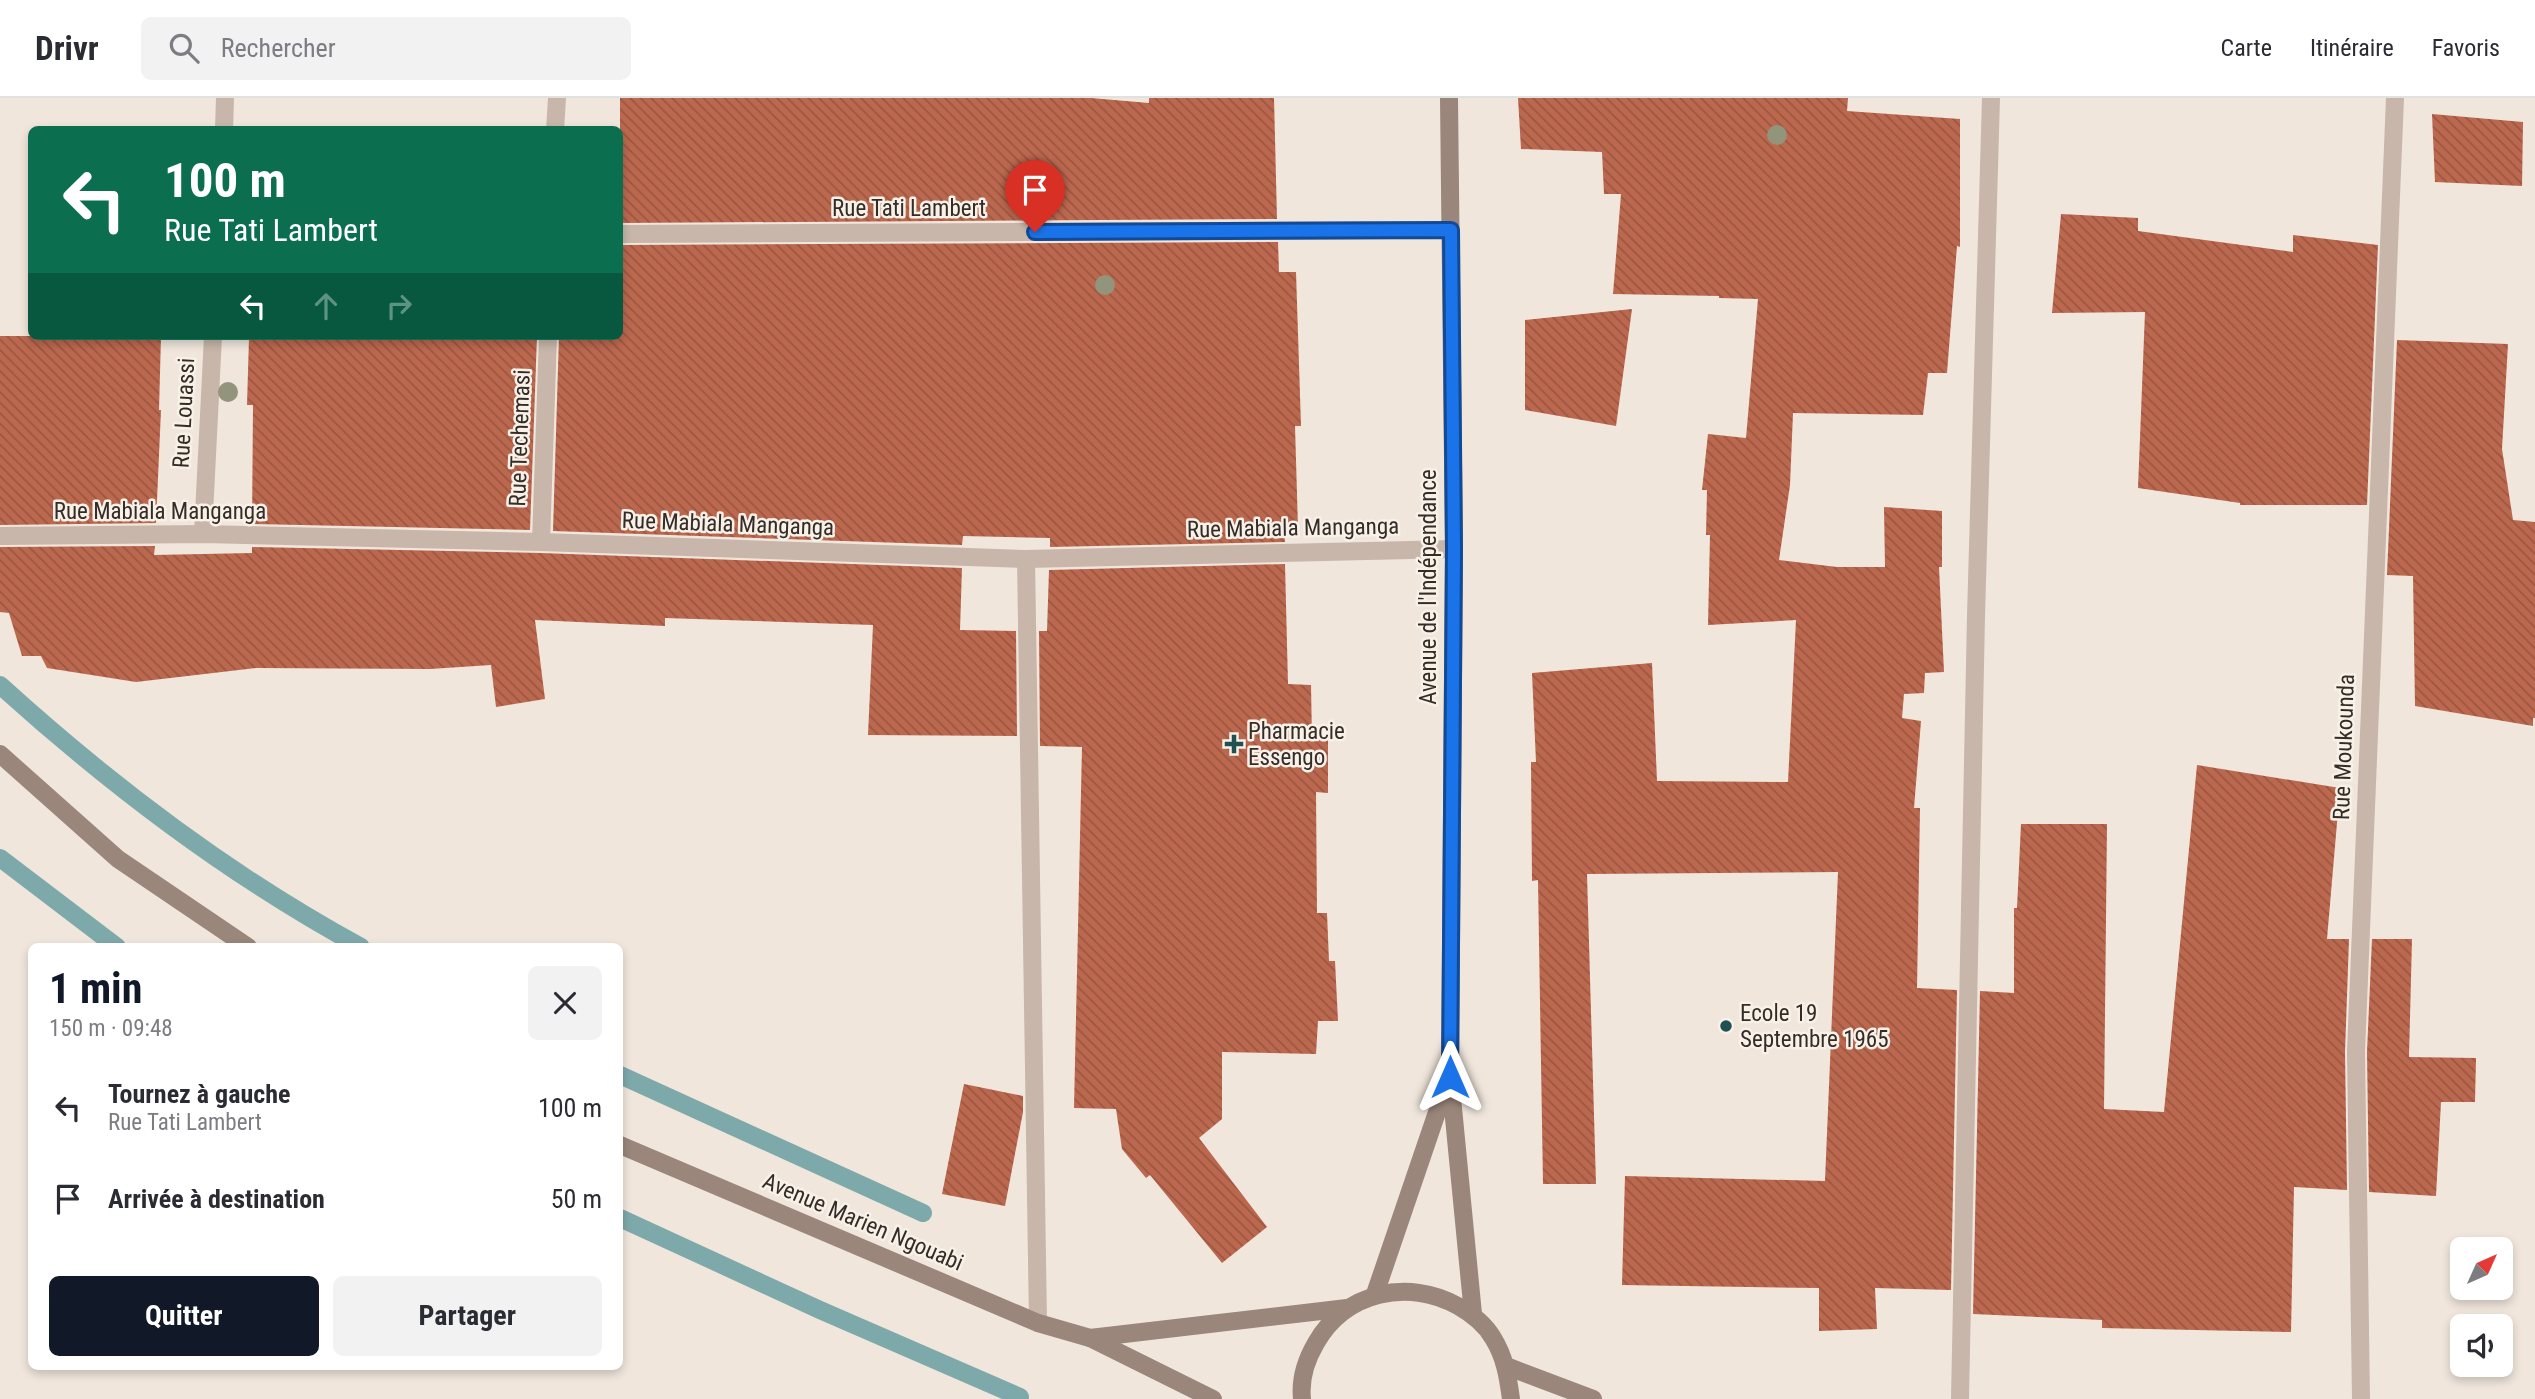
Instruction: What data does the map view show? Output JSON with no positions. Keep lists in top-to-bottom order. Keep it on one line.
{"streets":{"street":["Rue Tati Lambert","Rue Louassi","Rue Techemasi","Rue Mabiala Manganga","Avenue de l'Indépendance","Rue Moukounda","Avenue Marien Ngouabi"]},"crossings":[["Rue Tati Lambert","Avenue de l'Indépendance"],["Rue Louassi","Rue Mabiala Manganga"],["Rue Techemasi","Rue Mabiala Manganga"],["Rue Mabiala Manganga","Avenue de l'Indépendance"]],"places":{"health":["Pharmacie Essengo"],"other":["Ecole 19 Septembre 1965"]},"north":"top right","page":{"header":"Drivr","search":"Rechercher","nav":["Carte","Itinéraire","Favoris"],"turn":["100 m","Rue Tati Lambert"],"heading":["1 min","150 m · 09:48"],"list":[{"name":"Tournez à gauche","note":"Rue Tati Lambert","value":"100 m"},{"name":"Arrivée à destination","value":"50 m"}],"buttons":["Quitter","Partager"]}}
